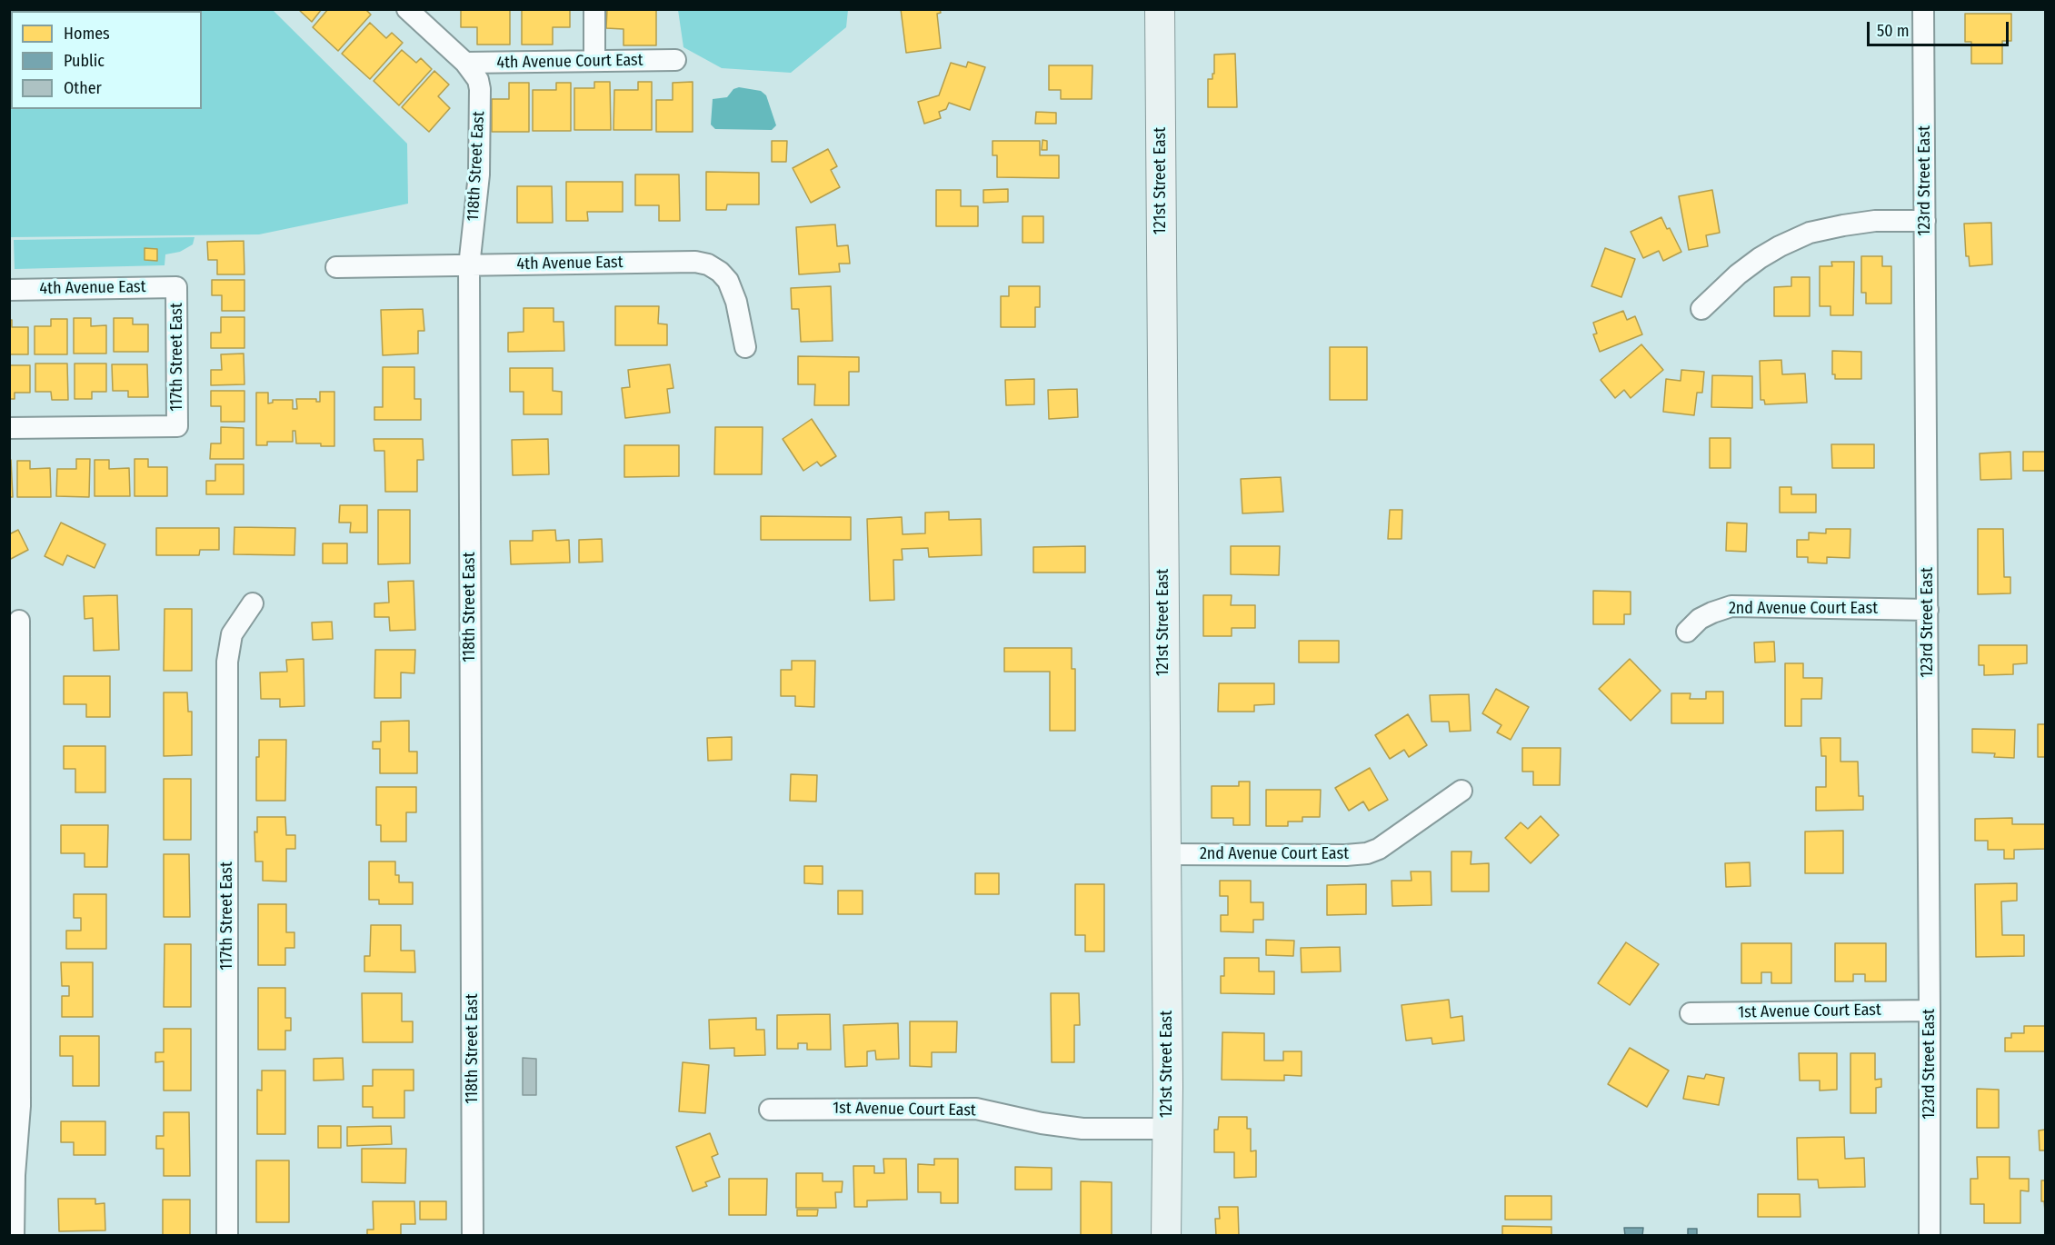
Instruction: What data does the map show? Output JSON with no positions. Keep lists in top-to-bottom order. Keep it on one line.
{"streets":{"street":["4th Avenue Court East","118th Street East","121st Street East","123rd Street East","4th Avenue East","117th Street East","2nd Avenue Court East","1st Avenue Court East"]},"crossings":[["4th Avenue Court East","118th Street East"],["118th Street East","4th Avenue East"],["121st Street East","2nd Avenue Court East"],["121st Street East","1st Avenue Court East"],["123rd Street East","2nd Avenue Court East"],["123rd Street East","1st Avenue Court East"],["4th Avenue East","117th Street East"]],"legend":["Homes","Public","Other"],"scale_bar":"50 m"}
